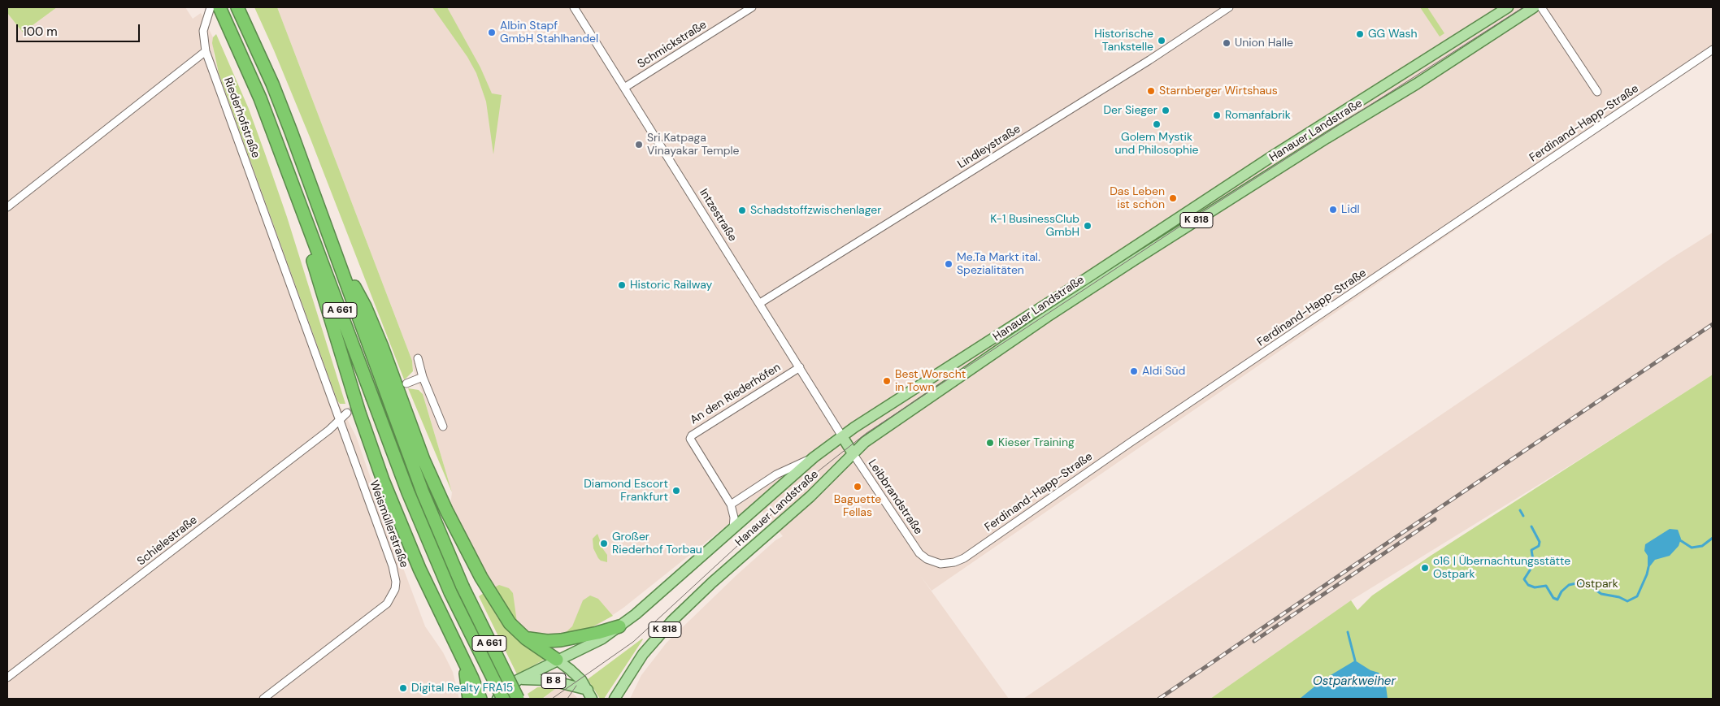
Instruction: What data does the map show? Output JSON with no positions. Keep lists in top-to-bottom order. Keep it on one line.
{"streets":{"highway":["A 661"],"main road":["Hanauer Landstraße","K 818","B 8"],"street":["Schmickstraße","Riederhofstraße","Ferdinand-Happ-Straße","Lindleystraße","Intzestraße","An den Riederhöfen","Leibbrandstraße","Weismüllerstraße","Schielestraße"]},"crossings":[["Schmickstraße","Intzestraße"],["Riederhofstraße","A 661"],["Riederhofstraße","Weismüllerstraße"],["Riederhofstraße","Schielestraße"],["Ferdinand-Happ-Straße","Leibbrandstraße"],["Hanauer Landstraße","Intzestraße"],["Hanauer Landstraße","An den Riederhöfen"],["Hanauer Landstraße","Leibbrandstraße"],["Hanauer Landstraße","B 8"],["Lindleystraße","Intzestraße"],["Intzestraße","An den Riederhöfen"],["Weismüllerstraße","Schielestraße"]],"water":["Ostparkweiher"],"parks":["Ostpark"],"places":["Albin Stapf GmbH Stahlhandel","GG Wash","Historische Tankstelle","Union Halle","Starnberger Wirtshaus","Der Sieger","Romanfabrik","Golem Mystik und Philosophie","Sri Katpaga Vinayakar Temple","Das Leben ist schön","Lidl","Schadstoffzwischenlager","K-1 BusinessClub GmbH","Me.Ta Markt ital. Spezialitäten","Historic Railway","Aldi Süd","Best Worscht in Town","Kieser Training","Baguette Fellas","Diamond Escort Frankfurt","Großer Riederhof Torbau","o16 | Übernachtungsstätte Ostpark","Digital Realty FRA15"],"scale_bar":"100 m"}
